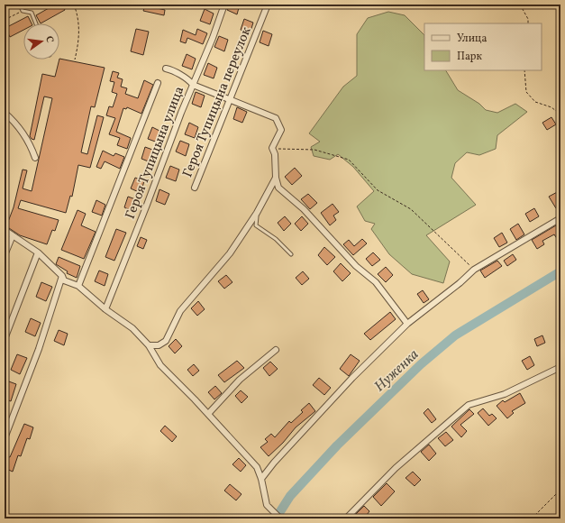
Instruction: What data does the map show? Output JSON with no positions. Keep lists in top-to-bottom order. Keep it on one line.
{"streets":{"street":["Героя Тупицына переулок","Героя Тупицына улица"]},"water":["Нуженка"],"legend":["Улица","Парк"],"north":"right"}
